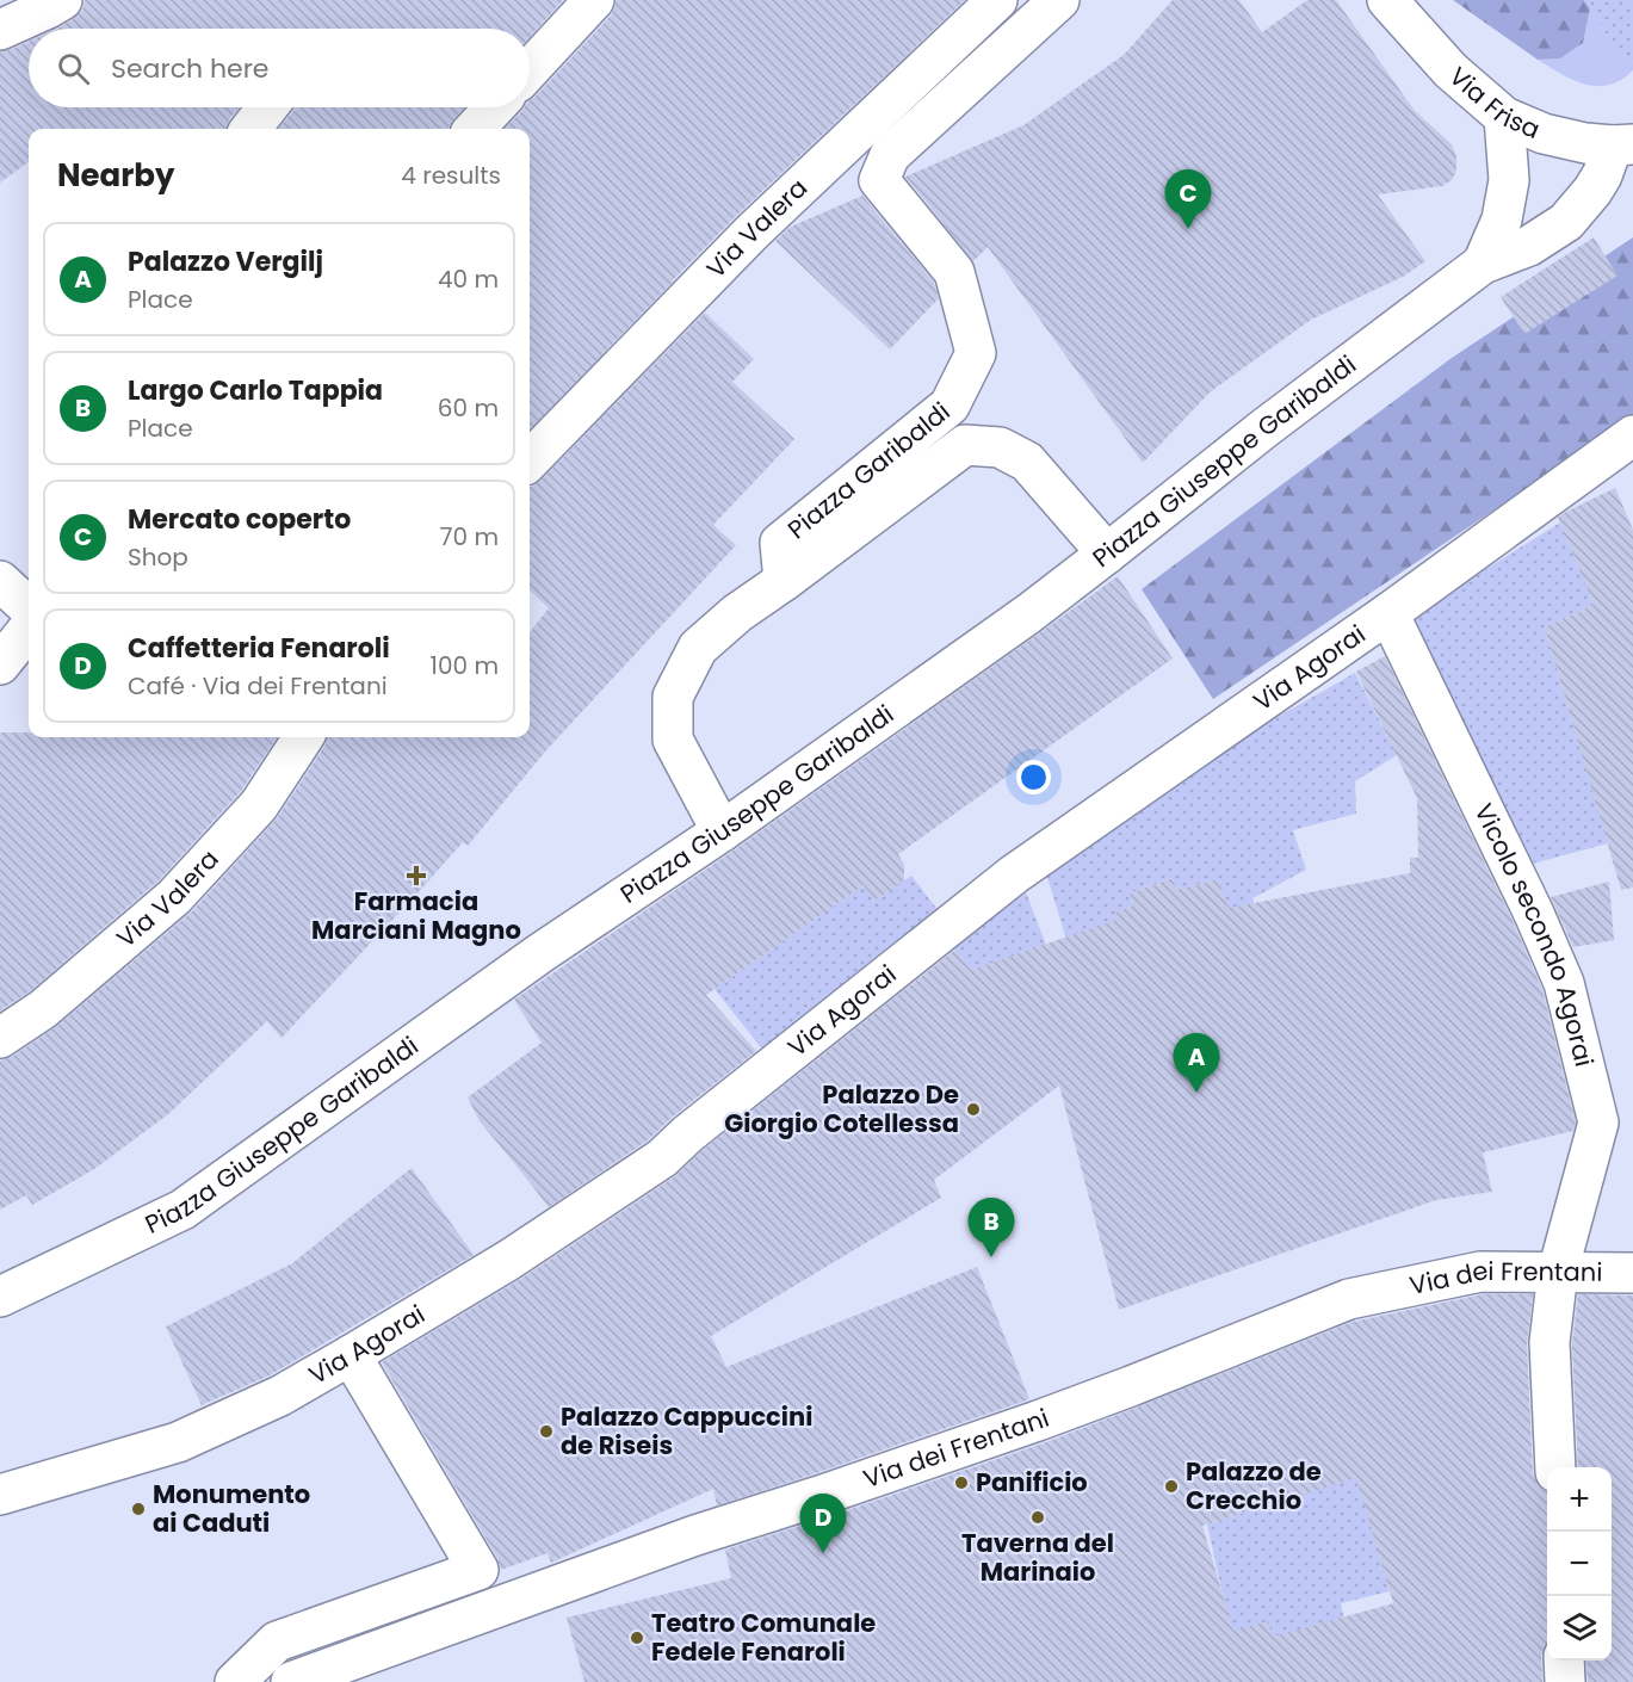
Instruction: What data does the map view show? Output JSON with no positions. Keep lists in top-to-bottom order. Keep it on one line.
{"streets":{"street":["Via Frisa","Via Valera","Piazza Giuseppe Garibaldi","Piazza Garibaldi","Via Agorai","Vicolo secondo Agorai","Via dei Frentani"]},"crossings":[["Piazza Giuseppe Garibaldi","Piazza Garibaldi"],["Via Agorai","Vicolo secondo Agorai"],["Vicolo secondo Agorai","Via dei Frentani"]],"places":{"health":["Farmacia Marciani Magno"],"other":["Palazzo De Giorgio Cotellessa","Palazzo Cappuccini de Riseis","Panificio","Palazzo de Crecchio","Monumento ai Caduti","Taverna del Marinaio","Teatro Comunale Fedele Fenaroli"]},"page":{"search":"Search here","heading":["Nearby","4 results"],"pins":["C","A","B","D"],"list":[{"mark":"A","name":"Palazzo Vergilj","note":"Place","value":"40 m"},{"mark":"B","name":"Largo Carlo Tappia","note":"Place","value":"60 m"},{"mark":"C","name":"Mercato coperto","note":"Shop","value":"70 m"},{"mark":"D","name":"Caffetteria Fenaroli","note":"Café · Via dei Frentani","value":"100 m"}],"map_buttons":["+","−"]}}
